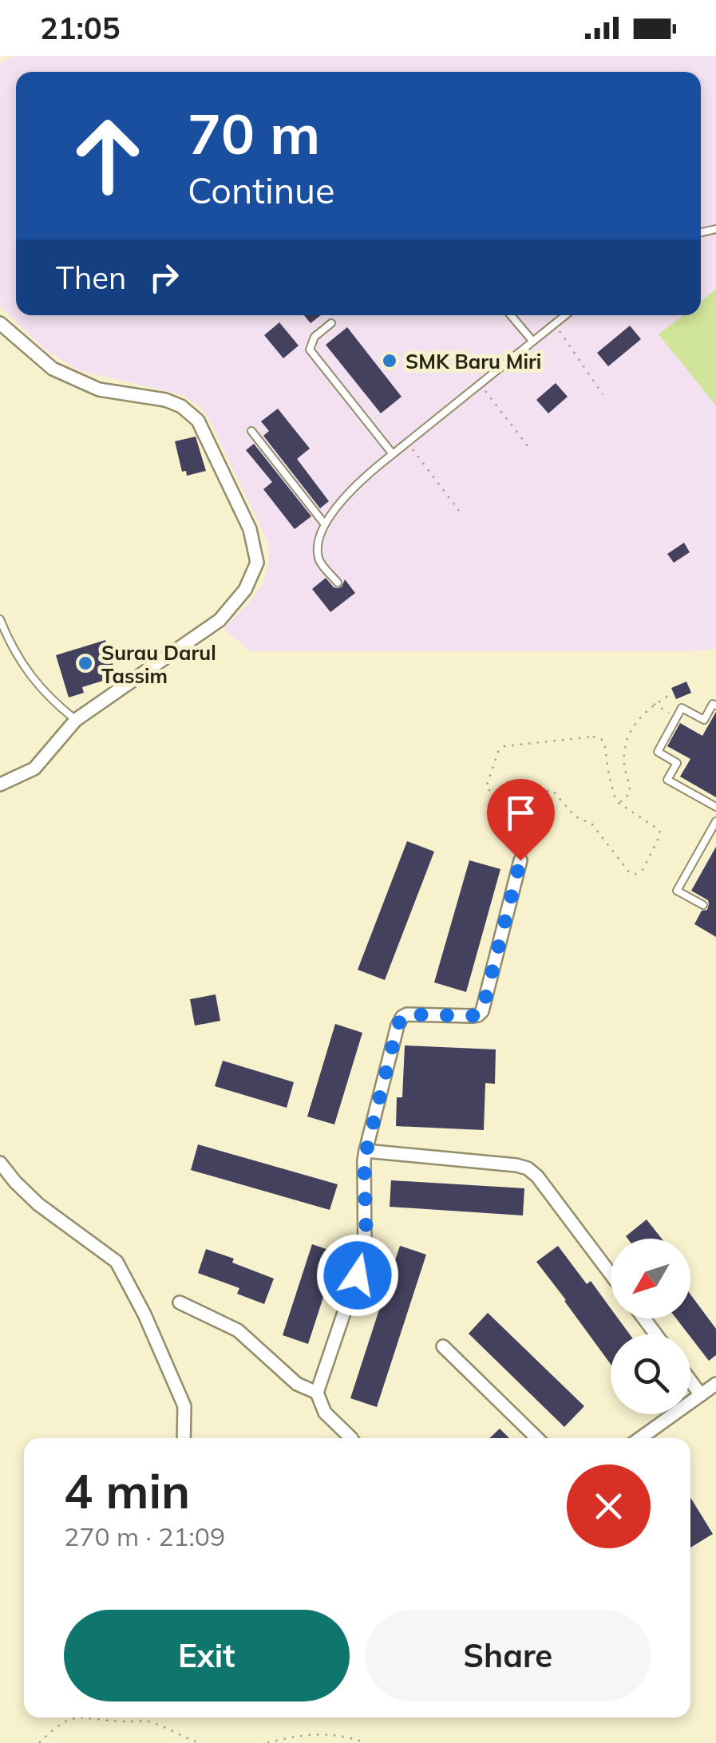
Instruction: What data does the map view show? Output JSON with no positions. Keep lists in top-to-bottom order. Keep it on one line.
{"places":["SMK Baru Miri","Surau Darul Tassim"],"north":"bottom left","page":{"status":"21:05","turn":["70 m","Continue"],"then":"Then","heading":["4 min","270 m · 21:09"],"buttons":["Exit","Share"]}}
